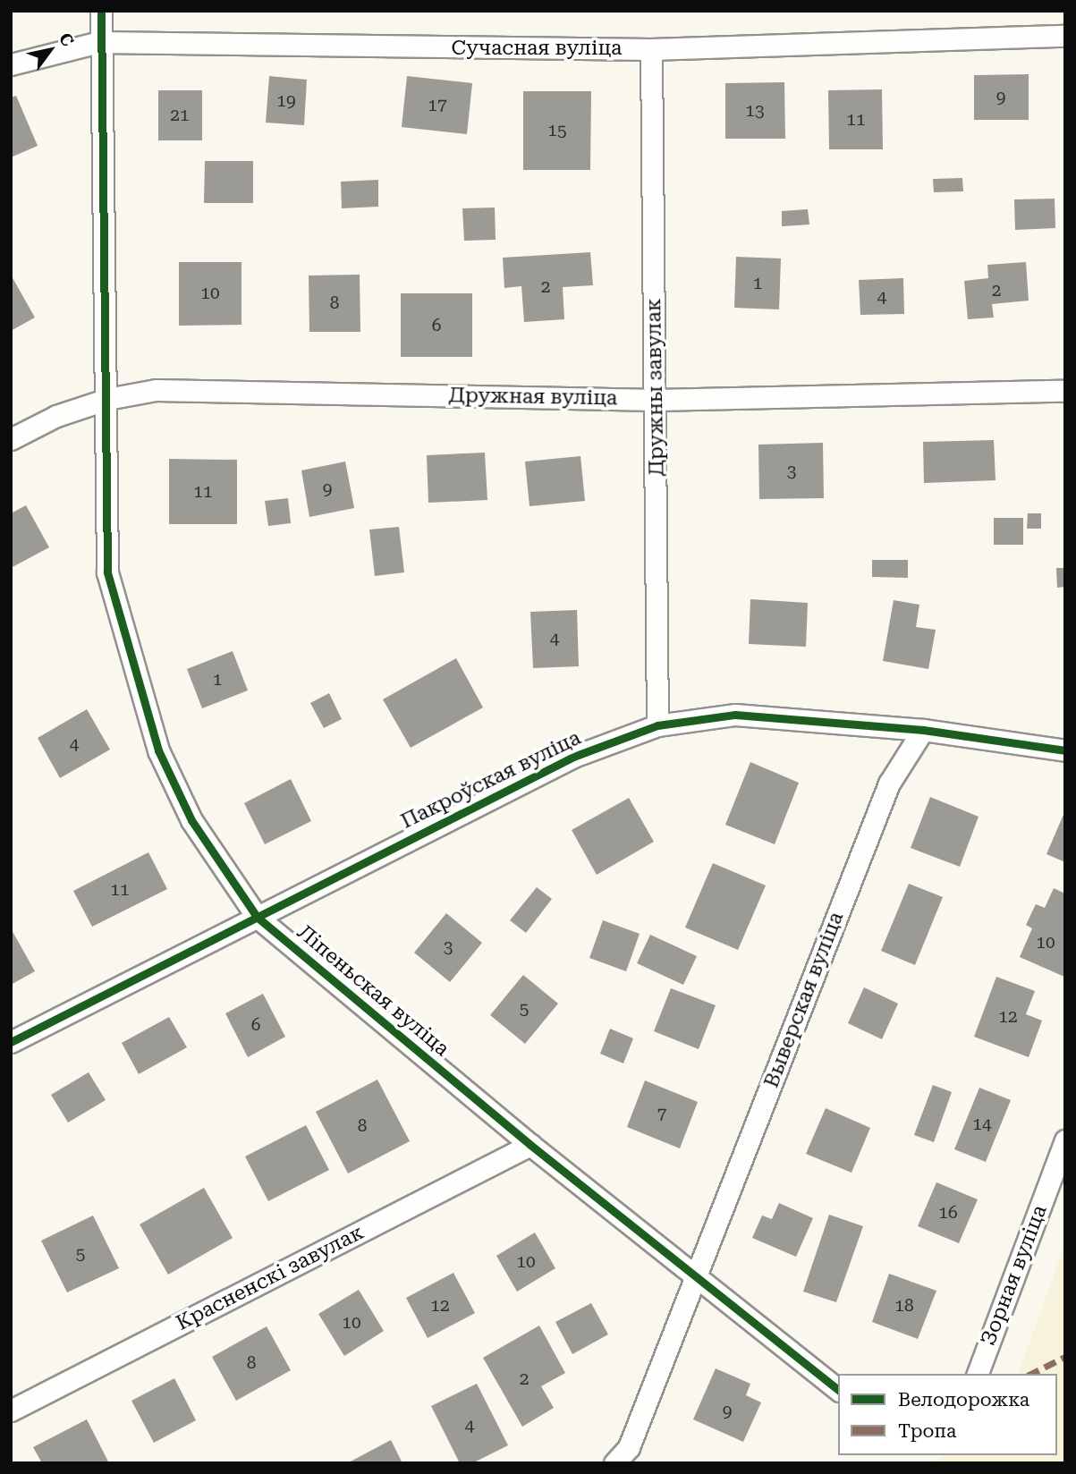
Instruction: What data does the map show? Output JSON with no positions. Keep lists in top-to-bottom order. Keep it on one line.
{"streets":{"street":["Сучасная вуліца","Дружны завулак","Дружная вуліца","Пакроўская вуліца","Ліпеньская вуліца","Выверская вуліца","Зорная вуліца","Красненскі завулак"]},"crossings":[["Сучасная вуліца","Дружны завулак"],["Сучасная вуліца","Ліпеньская вуліца"],["Дружны завулак","Дружная вуліца"],["Дружны завулак","Пакроўская вуліца"],["Дружная вуліца","Ліпеньская вуліца"],["Пакроўская вуліца","Ліпеньская вуліца"],["Пакроўская вуліца","Выверская вуліца"],["Ліпеньская вуліца","Выверская вуліца"],["Ліпеньская вуліца","Красненскі завулак"]],"house_numbers":["9","19","17","13","21","11","15","1","2","2","10","4","8","6","3","9","11","4","1","4","11","10","3","5","12","6","7","14","8","16","5","10","12","18","10","8","2","9","4"],"legend":["Велодорожка","Тропа"],"north":"top right"}
